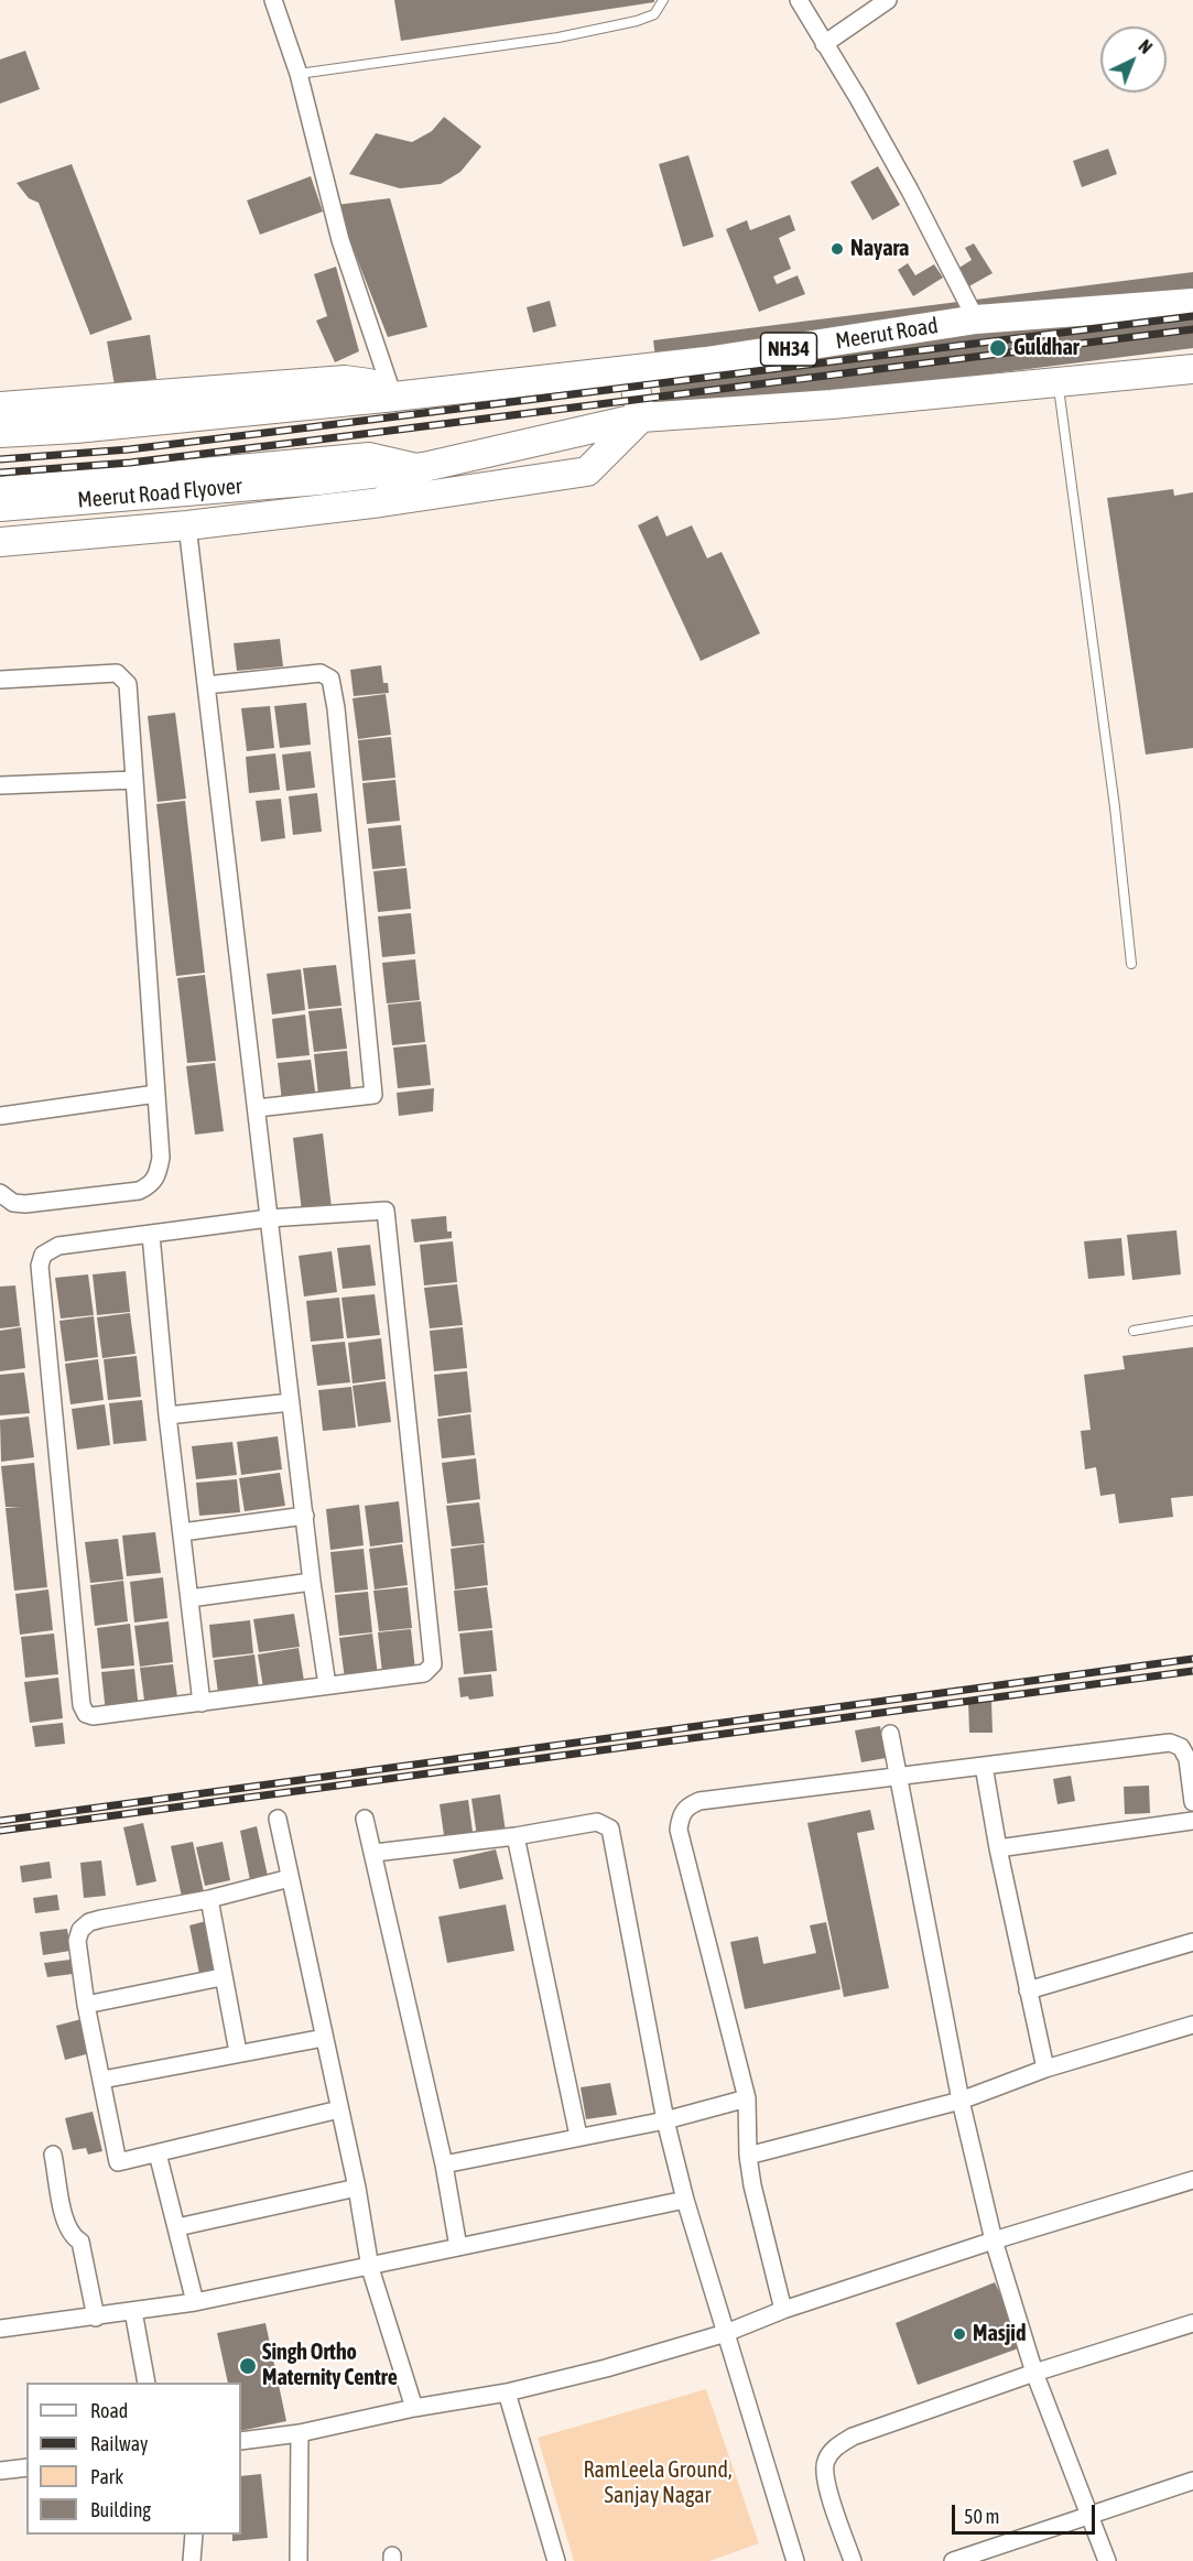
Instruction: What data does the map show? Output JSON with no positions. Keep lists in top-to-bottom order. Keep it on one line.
{"streets":{"main road":["Meerut Road","NH34","Meerut Road Flyover"]},"crossings":[["Meerut Road","NH34"]],"parks":["RamLeela Ground, Sanjay Nagar"],"places":["Nayara","Guldhar","Masjid","Singh Ortho Maternity Centre"],"legend":["Road","Railway","Park","Building"],"scale_bar":"50 m","north":"top right"}
